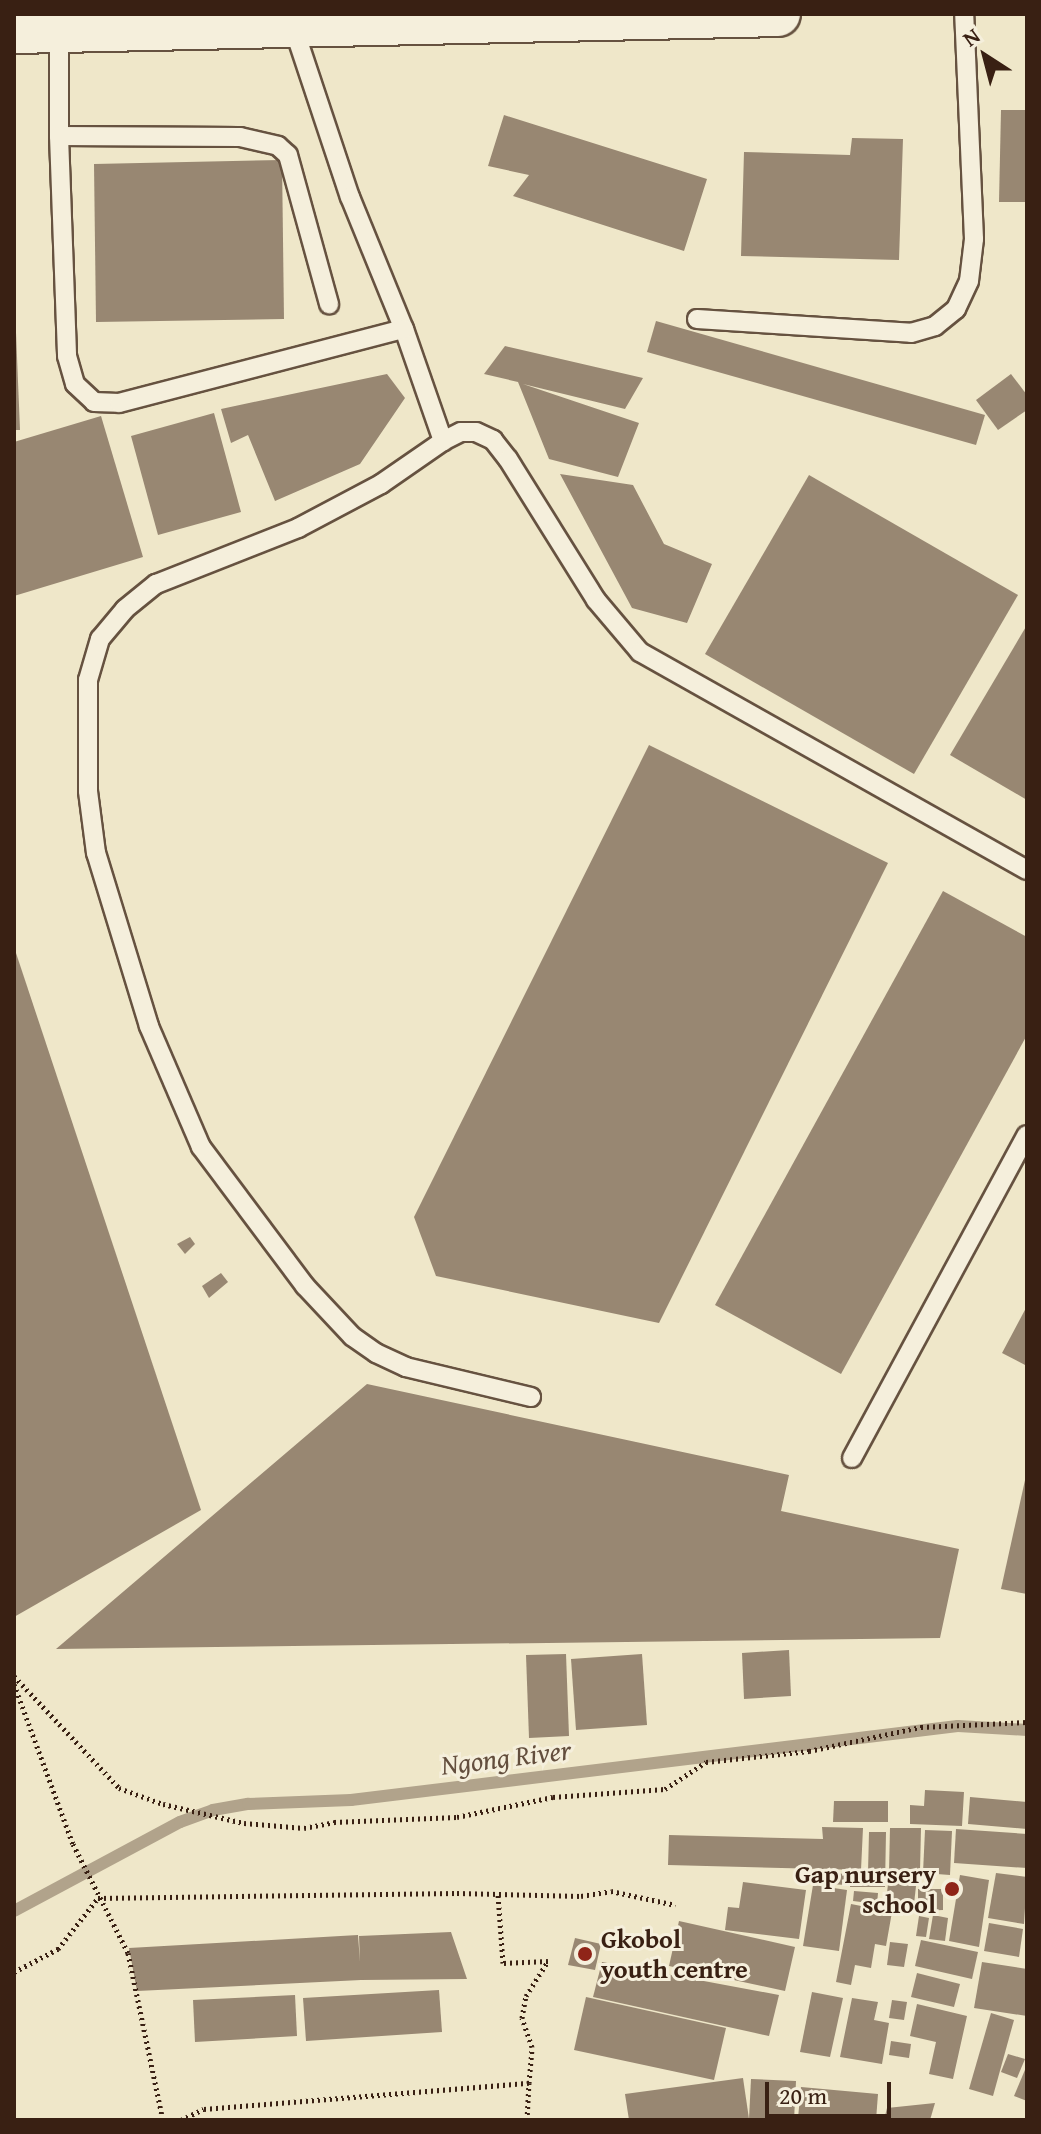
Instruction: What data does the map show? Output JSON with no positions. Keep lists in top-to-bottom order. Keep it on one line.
{"water":["Ngong River"],"places":["Gap nursery school","Gkobol youth centre"],"scale_bar":"20 m","north":"top left"}
